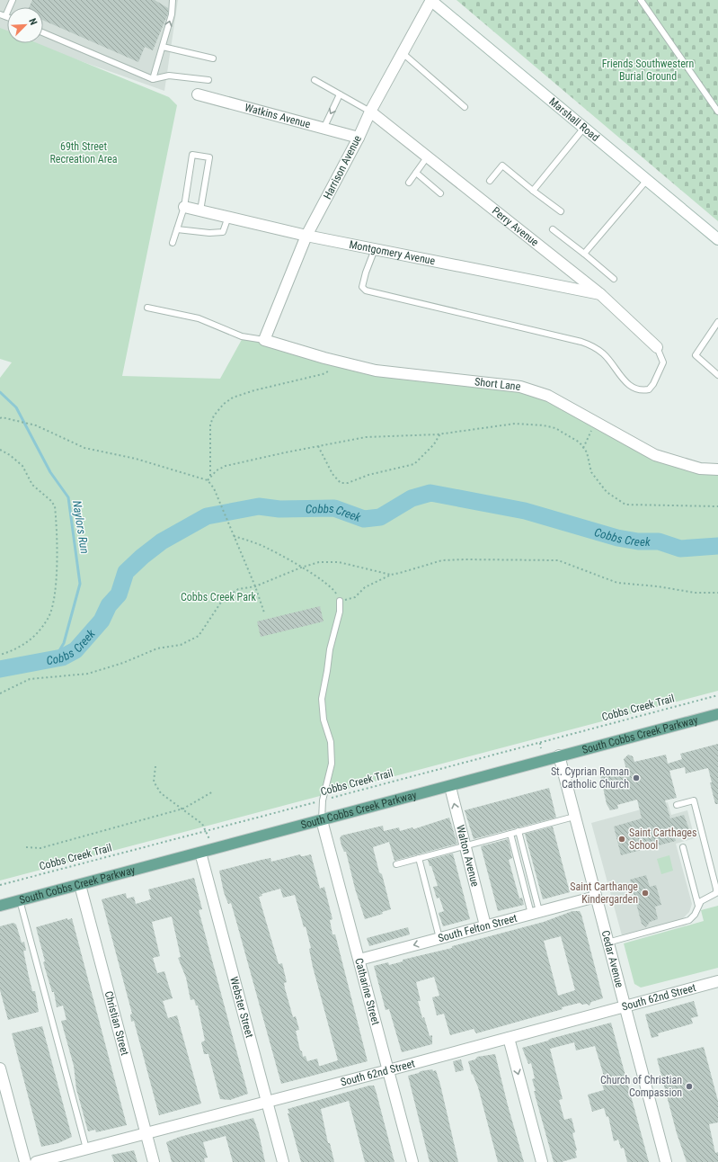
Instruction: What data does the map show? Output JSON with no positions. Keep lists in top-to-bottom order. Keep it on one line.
{"streets":{"main road":["South Cobbs Creek Parkway"],"street":["Watkins Avenue","Marshall Road","Harrison Avenue","Perry Avenue","Montgomery Avenue","Short Lane","Walton Avenue","South Felton Street","Cedar Avenue","Catharine Street","South 62nd Street","Webster Street","Christian Street"],"path":["Cobbs Creek Trail"]},"crossings":[["Watkins Avenue","Harrison Avenue"],["Marshall Road","Harrison Avenue"],["Harrison Avenue","Perry Avenue"],["Harrison Avenue","Montgomery Avenue"],["Harrison Avenue","Short Lane"],["Perry Avenue","Montgomery Avenue"],["South Cobbs Creek Parkway","Walton Avenue"],["South Cobbs Creek Parkway","Cedar Avenue"],["South Cobbs Creek Parkway","Catharine Street"],["South Cobbs Creek Parkway","Webster Street"],["South Cobbs Creek Parkway","Christian Street"],["Walton Avenue","South Felton Street"],["South Felton Street","Cedar Avenue"],["South Felton Street","Catharine Street"],["Cedar Avenue","South 62nd Street"],["Catharine Street","South 62nd Street"],["South 62nd Street","Webster Street"],["South 62nd Street","Christian Street"]],"one_way":["Walton Avenue"],"water":["Cobbs Creek","Naylors Run"],"parks":["Friends Southwestern Burial Ground","69th Street Recreation Area","Cobbs Creek Park"],"places":["St. Cyprian Roman Catholic Church","Saint Carthages School","Saint Carthange Kindergarden","Church of Christian Compassion"],"north":"top right"}
